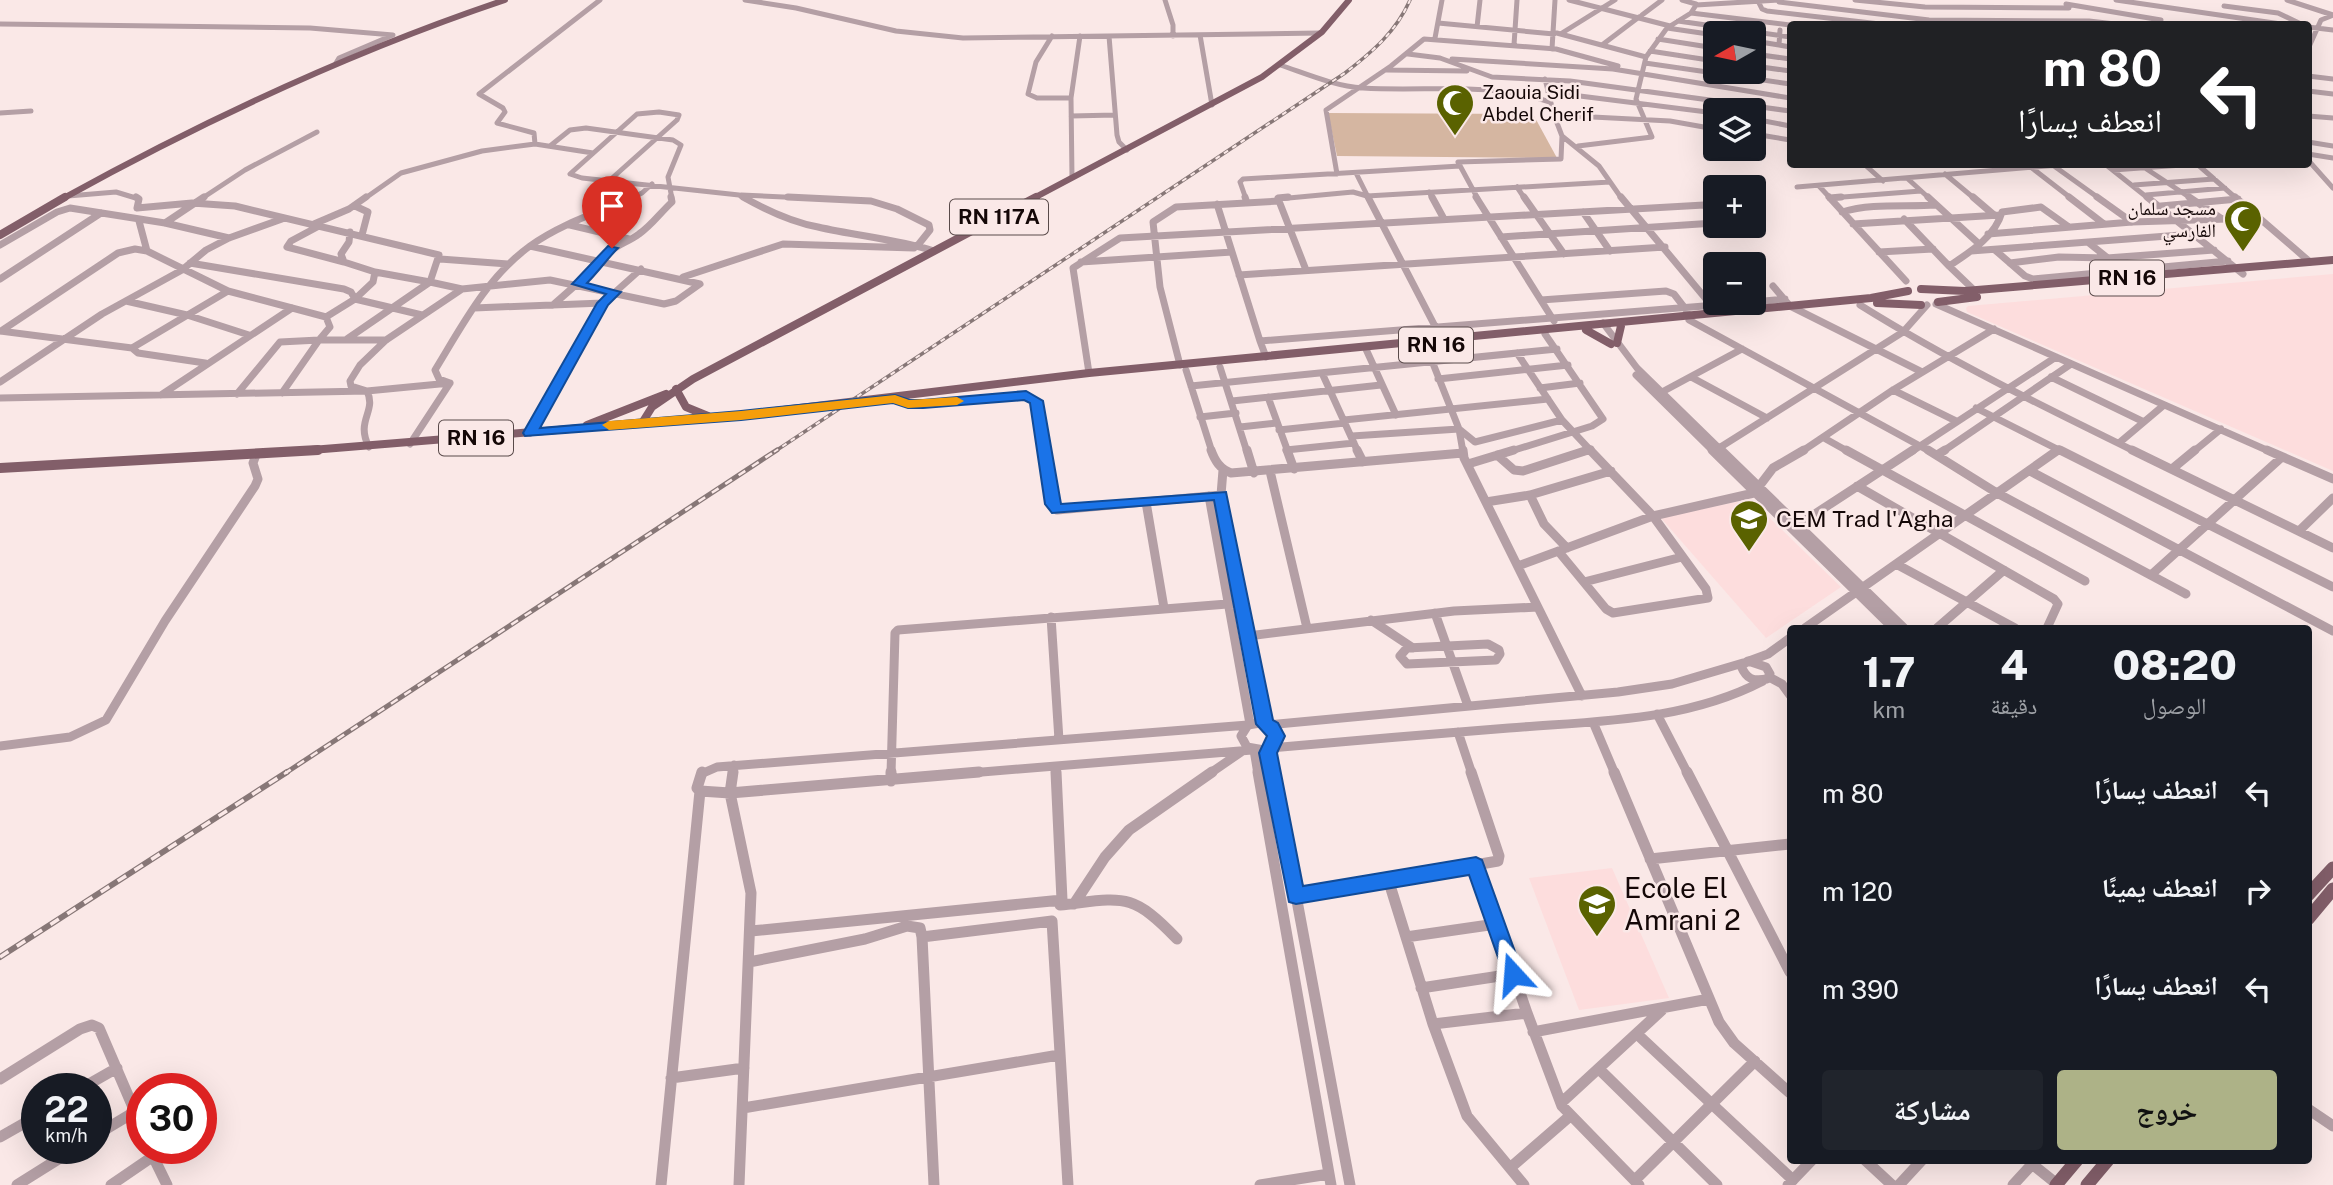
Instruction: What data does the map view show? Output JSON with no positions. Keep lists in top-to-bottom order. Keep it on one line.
{"streets":{"main road":["RN 117A","RN 16"]},"crossings":[["RN 117A","RN 16"]],"places":{"mosque":["Zaouia Sidi Abdel Cherif","مسجد سلمان الفارسي"],"school or university":["CEM Trad l'Agha","Ecole El Amrani 2"]},"north":"left","page":{"map_buttons":["+","−"],"turn":["80 m","انعطف يسارًا"],"eta":["08:20","الوصول","4","دقيقة","1.7","km"],"list":[{"name":"انعطف يسارًا","value":"80 m"},{"name":"انعطف يمينًا","value":"120 m"},{"name":"انعطف يسارًا","value":"390 m"}],"buttons":["خروج","مشاركة"],"speed":"22 km/h","limit":"30"}}
